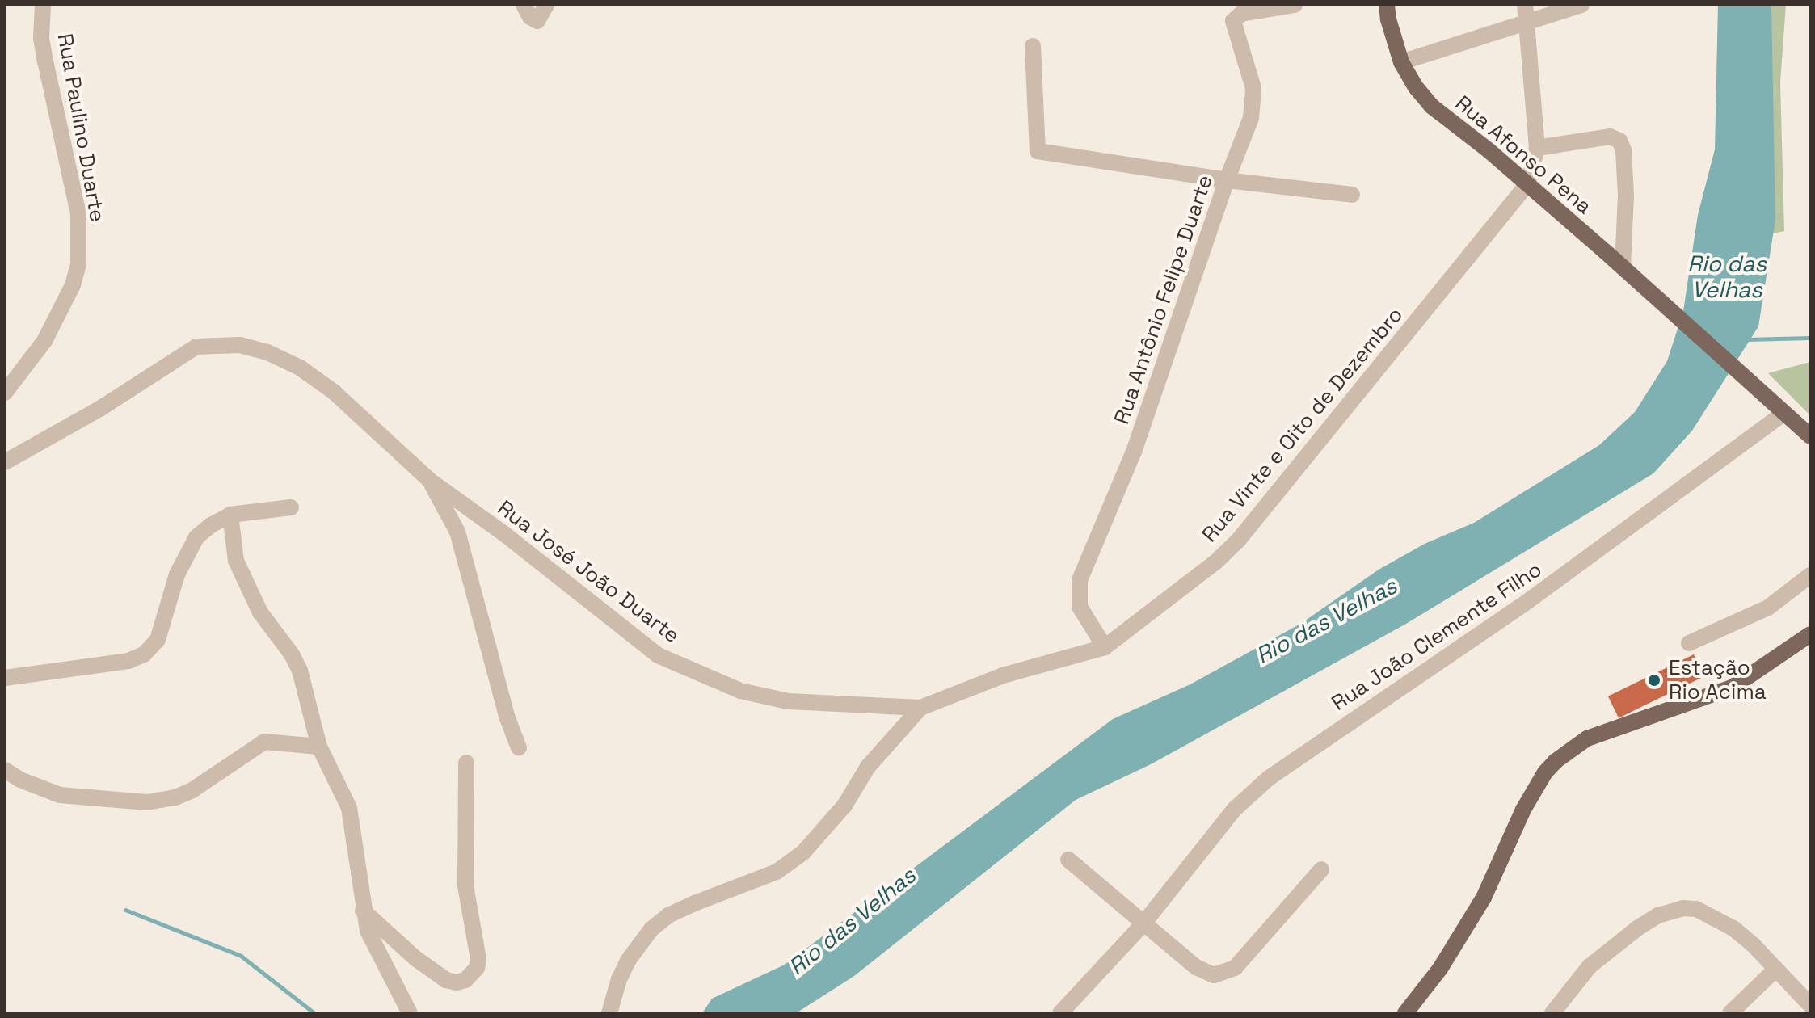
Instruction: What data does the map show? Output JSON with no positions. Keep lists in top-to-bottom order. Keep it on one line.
{"streets":{"main road":["Rua Afonso Pena"],"street":["Rua Paulino Duarte","Rua Antônio Felipe Duarte","Rua Vinte e Oito de Dezembro","Rua José João Duarte","Rua João Clemente Filho"]},"crossings":[["Rua Afonso Pena","Rua Vinte e Oito de Dezembro"],["Rua Afonso Pena","Rua João Clemente Filho"],["Rua Antônio Felipe Duarte","Rua Vinte e Oito de Dezembro"],["Rua Vinte e Oito de Dezembro","Rua José João Duarte"]],"water":["Rio das Velhas"],"places":["Estação Rio Acima"]}
